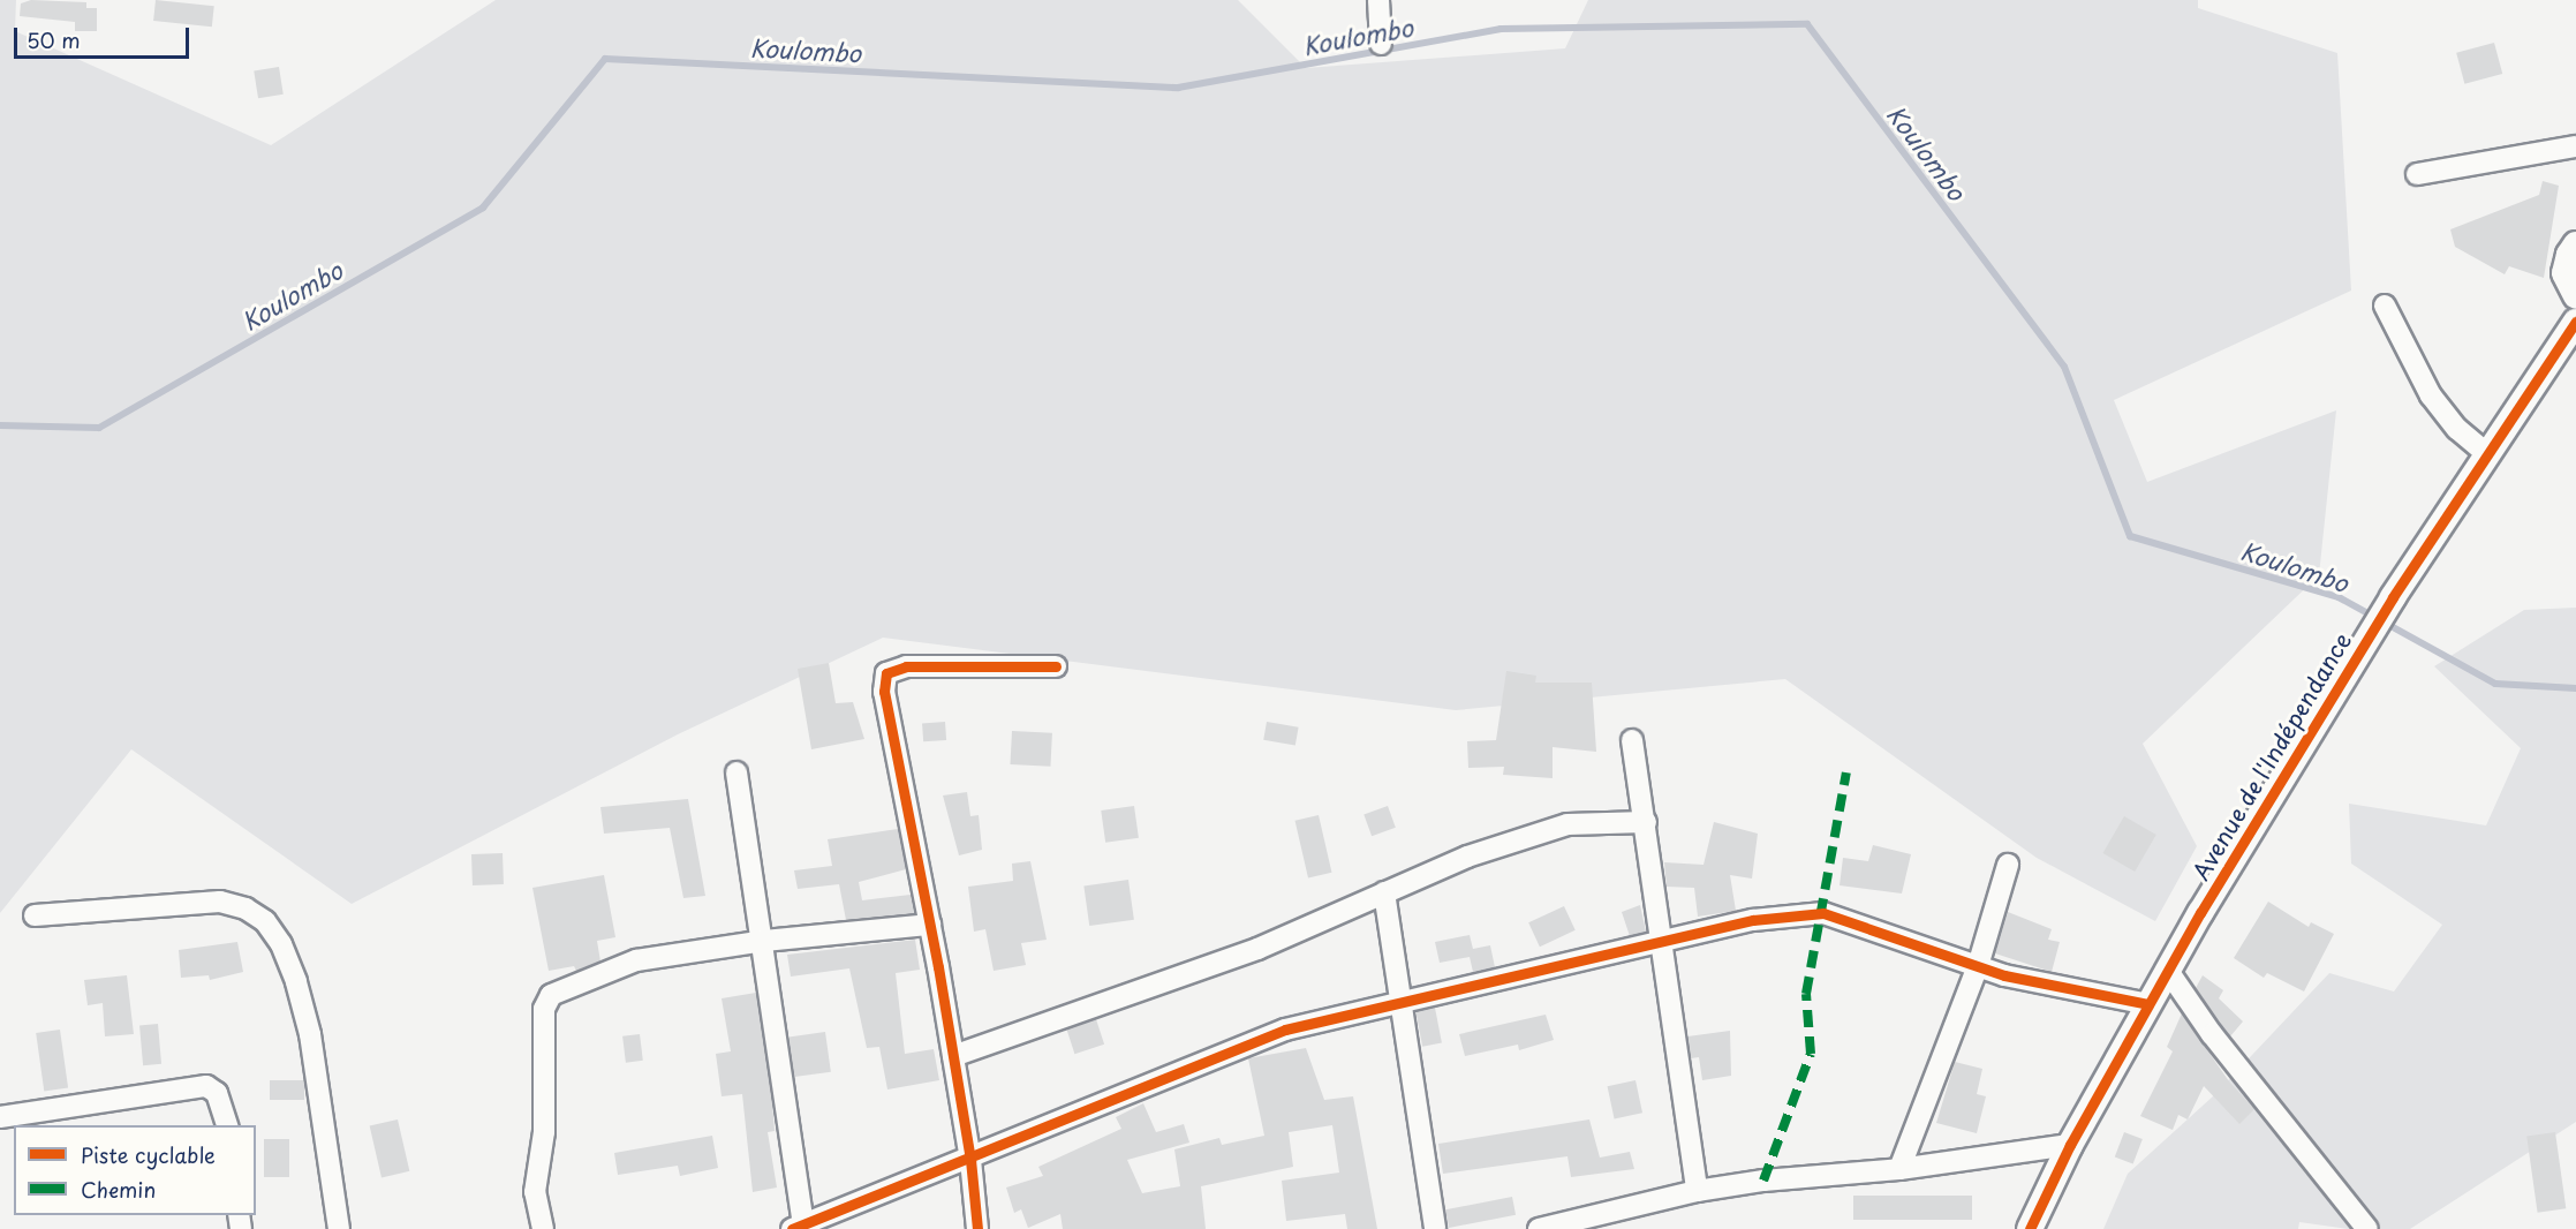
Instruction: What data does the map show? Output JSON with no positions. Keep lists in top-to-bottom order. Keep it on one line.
{"streets":{"street":["Avenue de l'Indépendance"]},"water":["Koulombo"],"legend":["Piste cyclable","Chemin"],"scale_bar":"50 m"}
